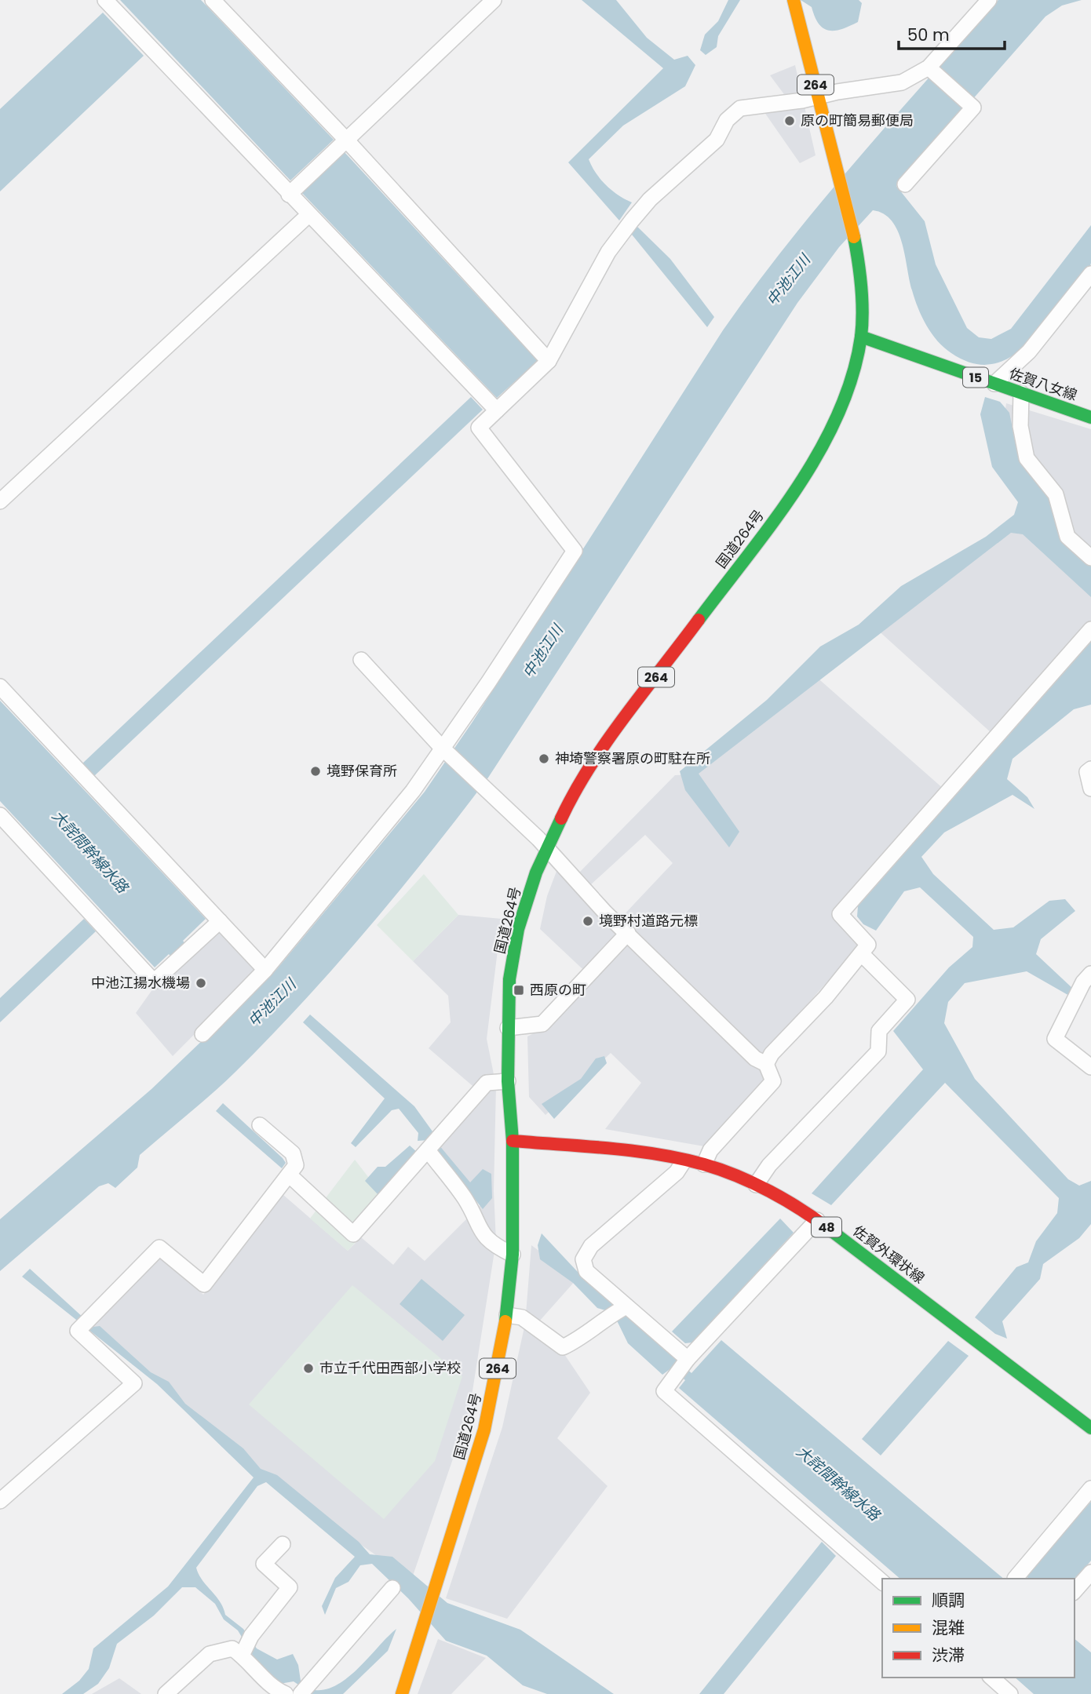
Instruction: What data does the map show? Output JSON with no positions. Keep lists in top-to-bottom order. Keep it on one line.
{"streets":{"main road":["264","15","佐賀八女線","国道264号","48","佐賀外環状線"]},"crossings":[["264","国道264号"],["佐賀八女線","国道264号"],["国道264号","佐賀外環状線"]],"water":["中池江川","大詫間幹線水路"],"places":{"other":["原の町簡易郵便局","神埼警察署原の町駐在所","境野保育所","境野村道路元標","中池江揚水機場","市立千代田西部小学校"],"transit":["西原の町"]},"legend":["順調","混雑","渋滞"],"scale_bar":"50 m"}
